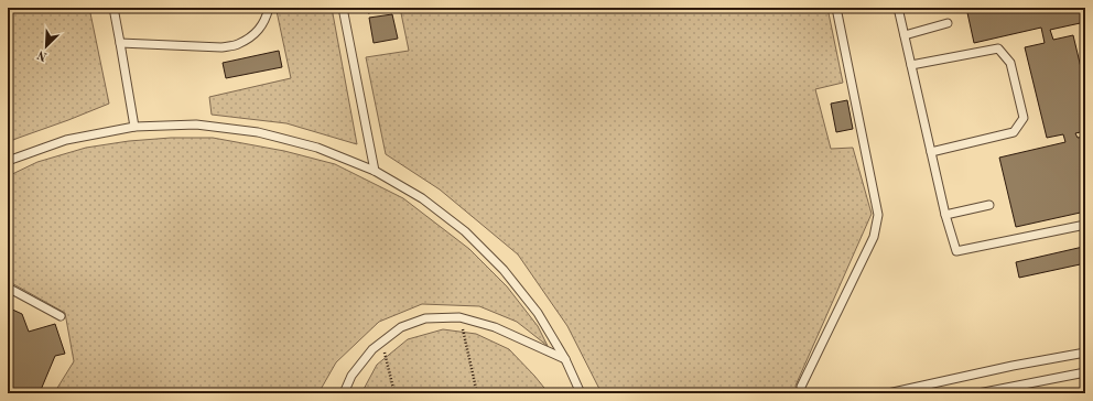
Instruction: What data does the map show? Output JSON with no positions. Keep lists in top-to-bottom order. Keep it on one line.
{"north":"bottom left"}
